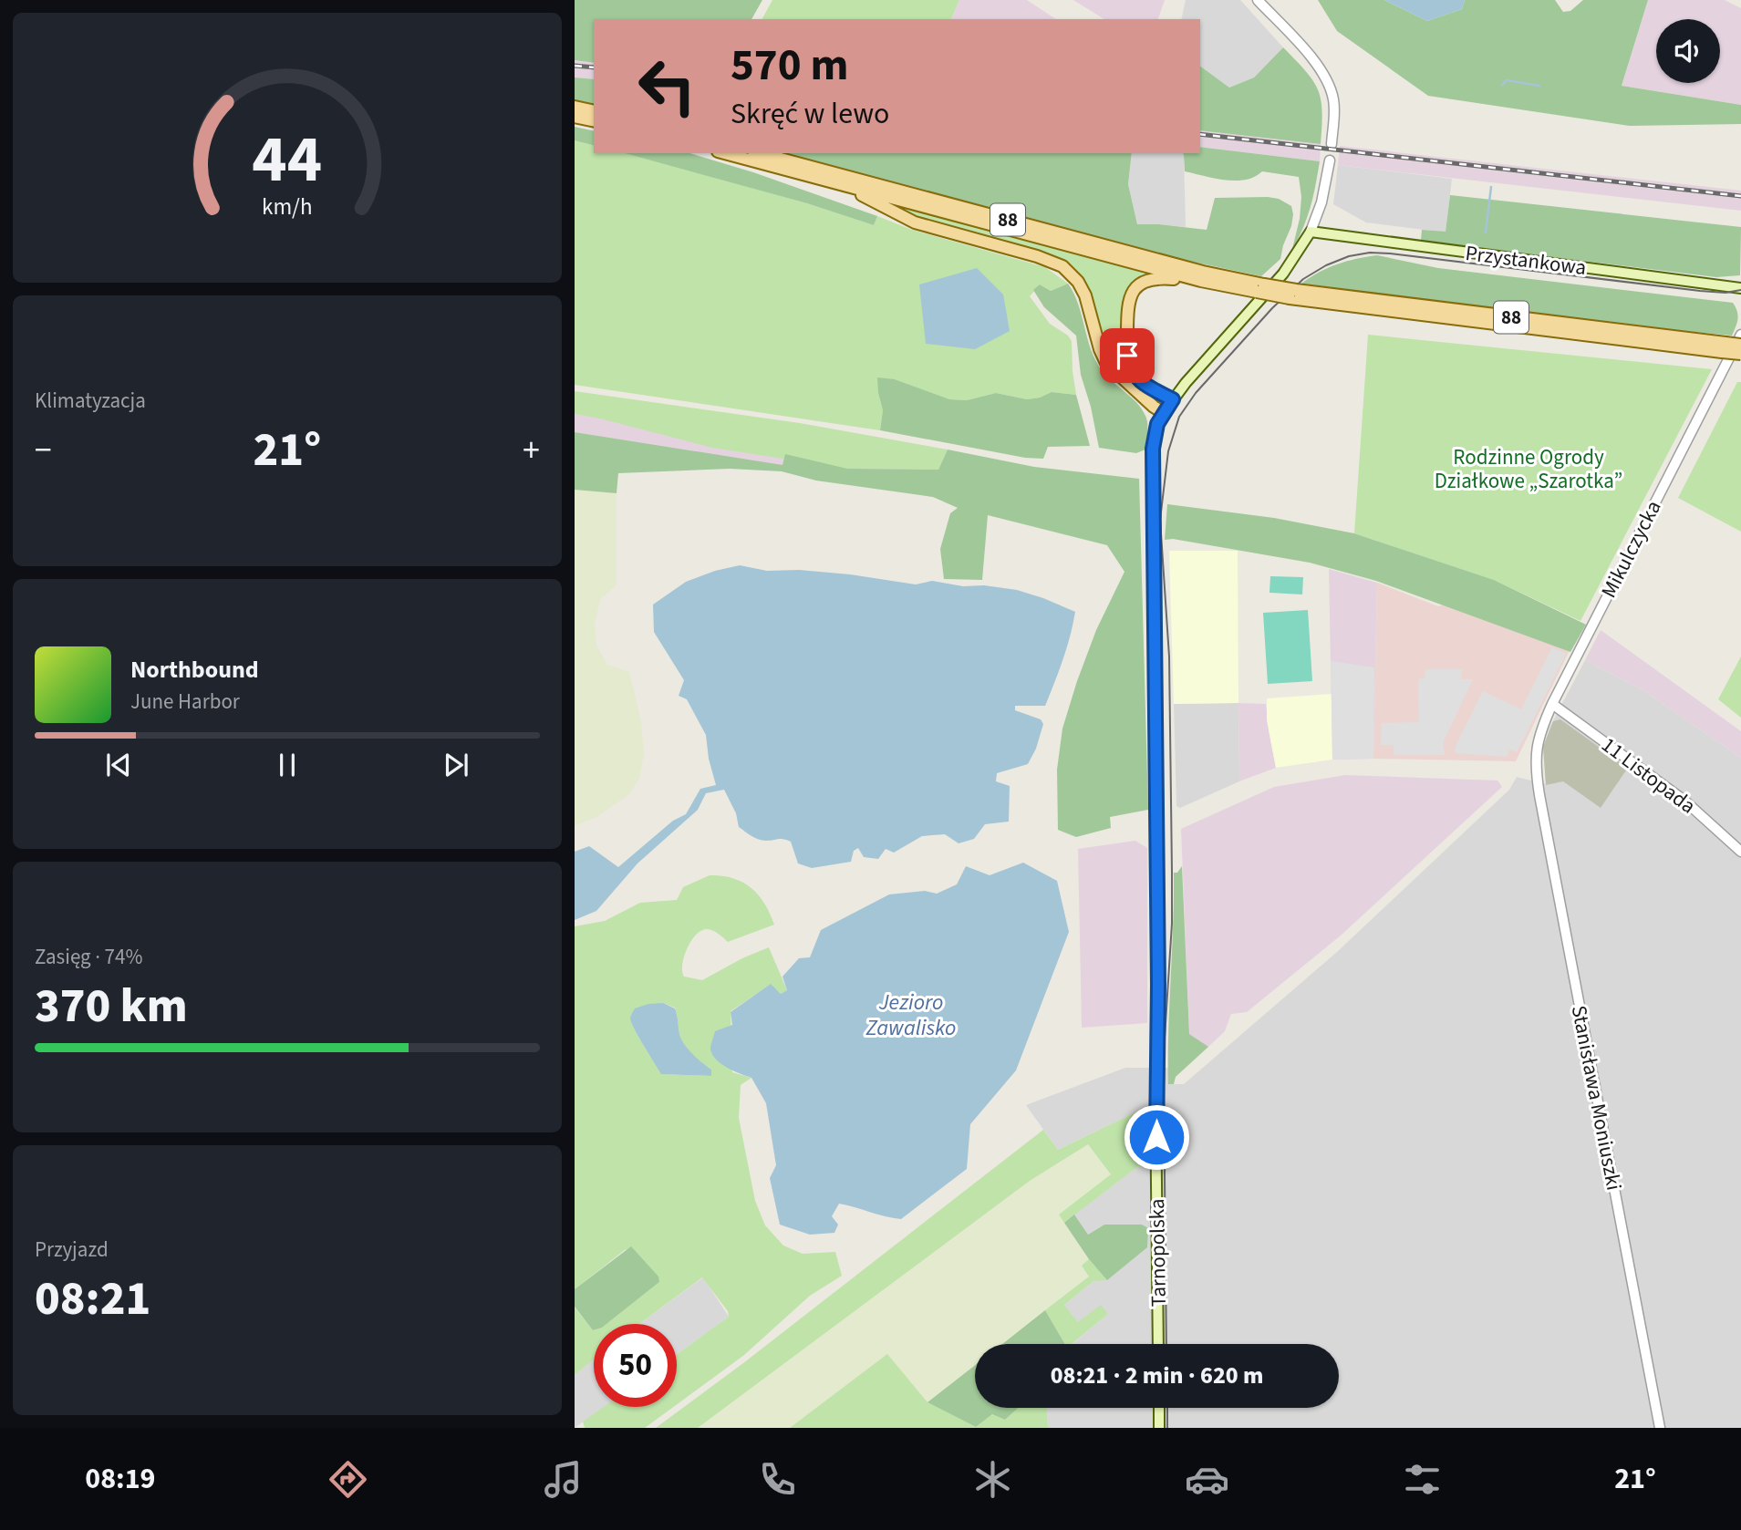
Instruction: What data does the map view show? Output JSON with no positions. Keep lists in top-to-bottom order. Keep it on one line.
{"streets":{"main road":["88","Przystankowa","Tarnopolska"],"street":["Mikulczycka","11 Listopada","Stanisława Moniuszki"]},"crossings":[["Mikulczycka","11 Listopada"],["Mikulczycka","Stanisława Moniuszki"]],"water":["Jezioro Zawalisko"],"parks":["Rodzinne Ogrody Działkowe „Szarotka”"],"page":{"turn":["570 m","Skręć w lewo"],"tile":["Klimatyzacja",["Zasięg · 74%","370 km"],["Przyjazd","08:21"]],"heat":["−","21°","+"],"song":["Northbound","June Harbor"],"limit":"50","trip":"08:21 · 2 min · 620 m","tabs":["08:19","21°"],"gauge":["44","km/h"]}}
